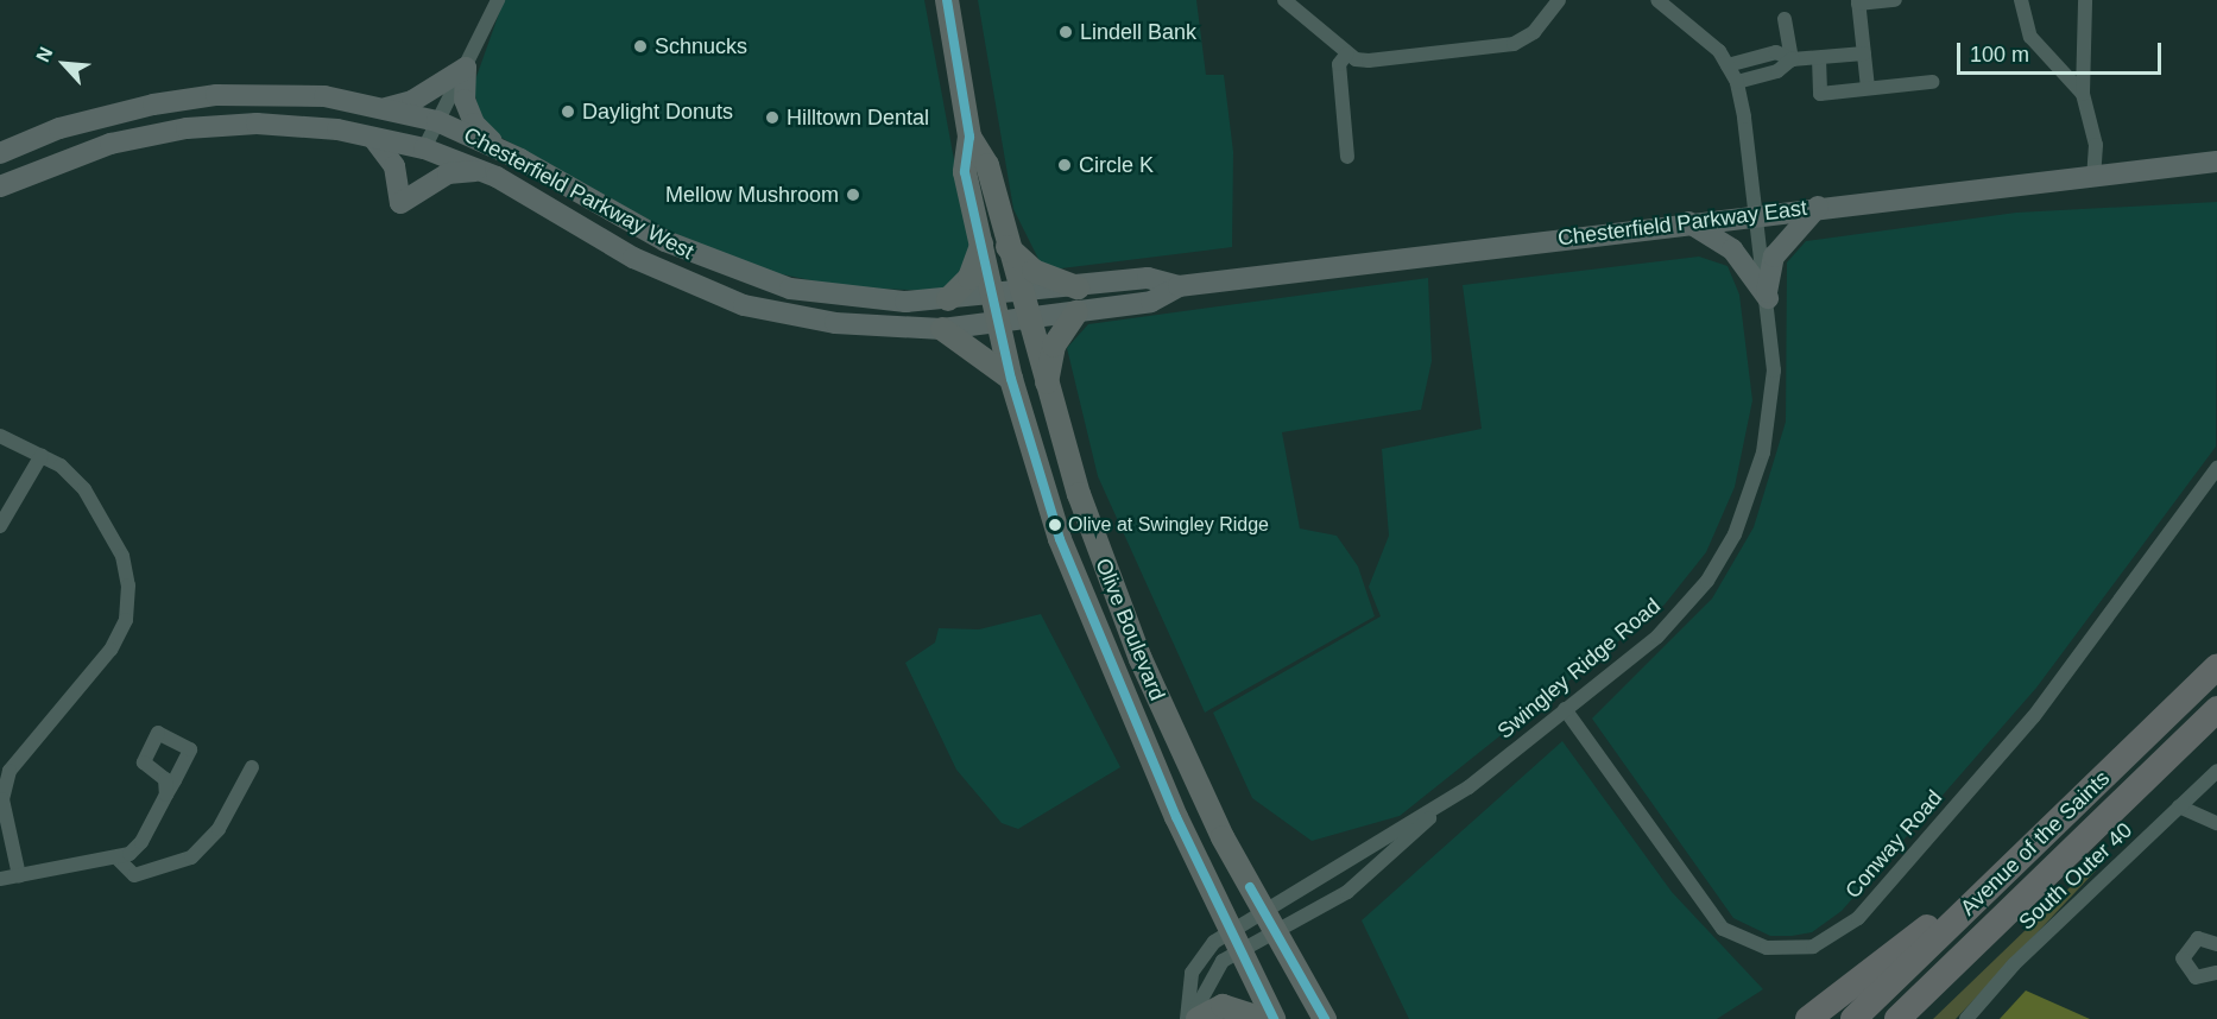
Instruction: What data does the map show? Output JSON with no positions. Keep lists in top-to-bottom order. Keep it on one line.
{"streets":{"highway":["Avenue of the Saints"],"main road":["Olive Boulevard"],"street":["Chesterfield Parkway West","Chesterfield Parkway East","Swingley Ridge Road","Conway Road","South Outer 40"]},"crossings":[["Chesterfield Parkway West","Chesterfield Parkway East"],["Chesterfield Parkway West","Olive Boulevard"],["Chesterfield Parkway East","Olive Boulevard"],["Chesterfield Parkway East","Swingley Ridge Road"],["Olive Boulevard","Swingley Ridge Road"],["Swingley Ridge Road","Conway Road"]],"places":["Lindell Bank","Schnucks","Daylight Donuts","Hilltown Dental","Circle K","Mellow Mushroom","Olive at Swingley Ridge"],"scale_bar":"100 m","north":"top left"}
